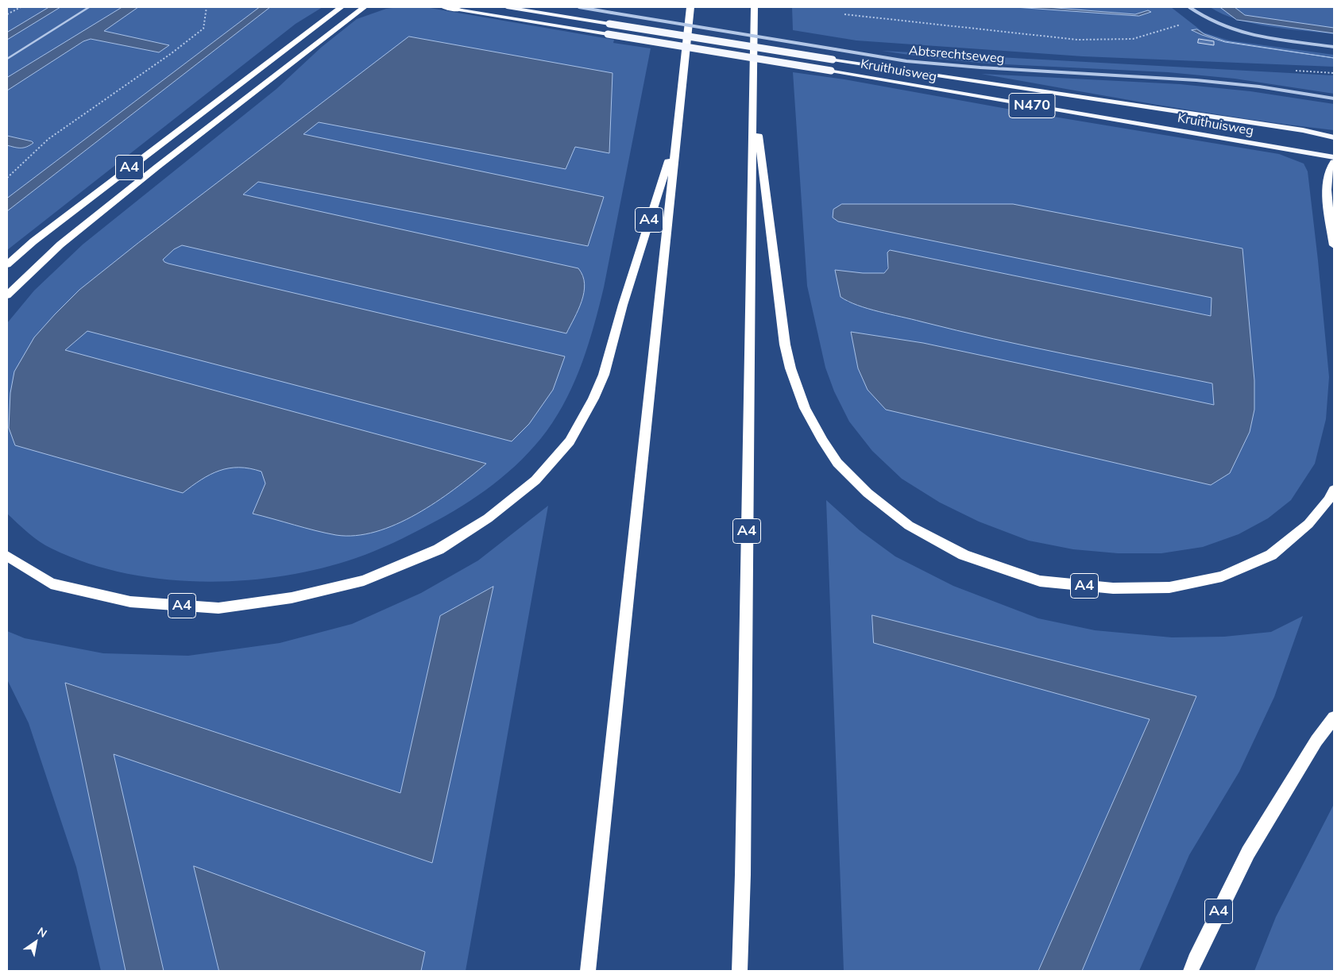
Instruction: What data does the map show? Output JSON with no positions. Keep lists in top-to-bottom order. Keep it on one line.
{"streets":{"highway":["A4"],"main road":["Kruithuisweg","N470"],"street":["Abtsrechtseweg"]},"north":"top right"}
